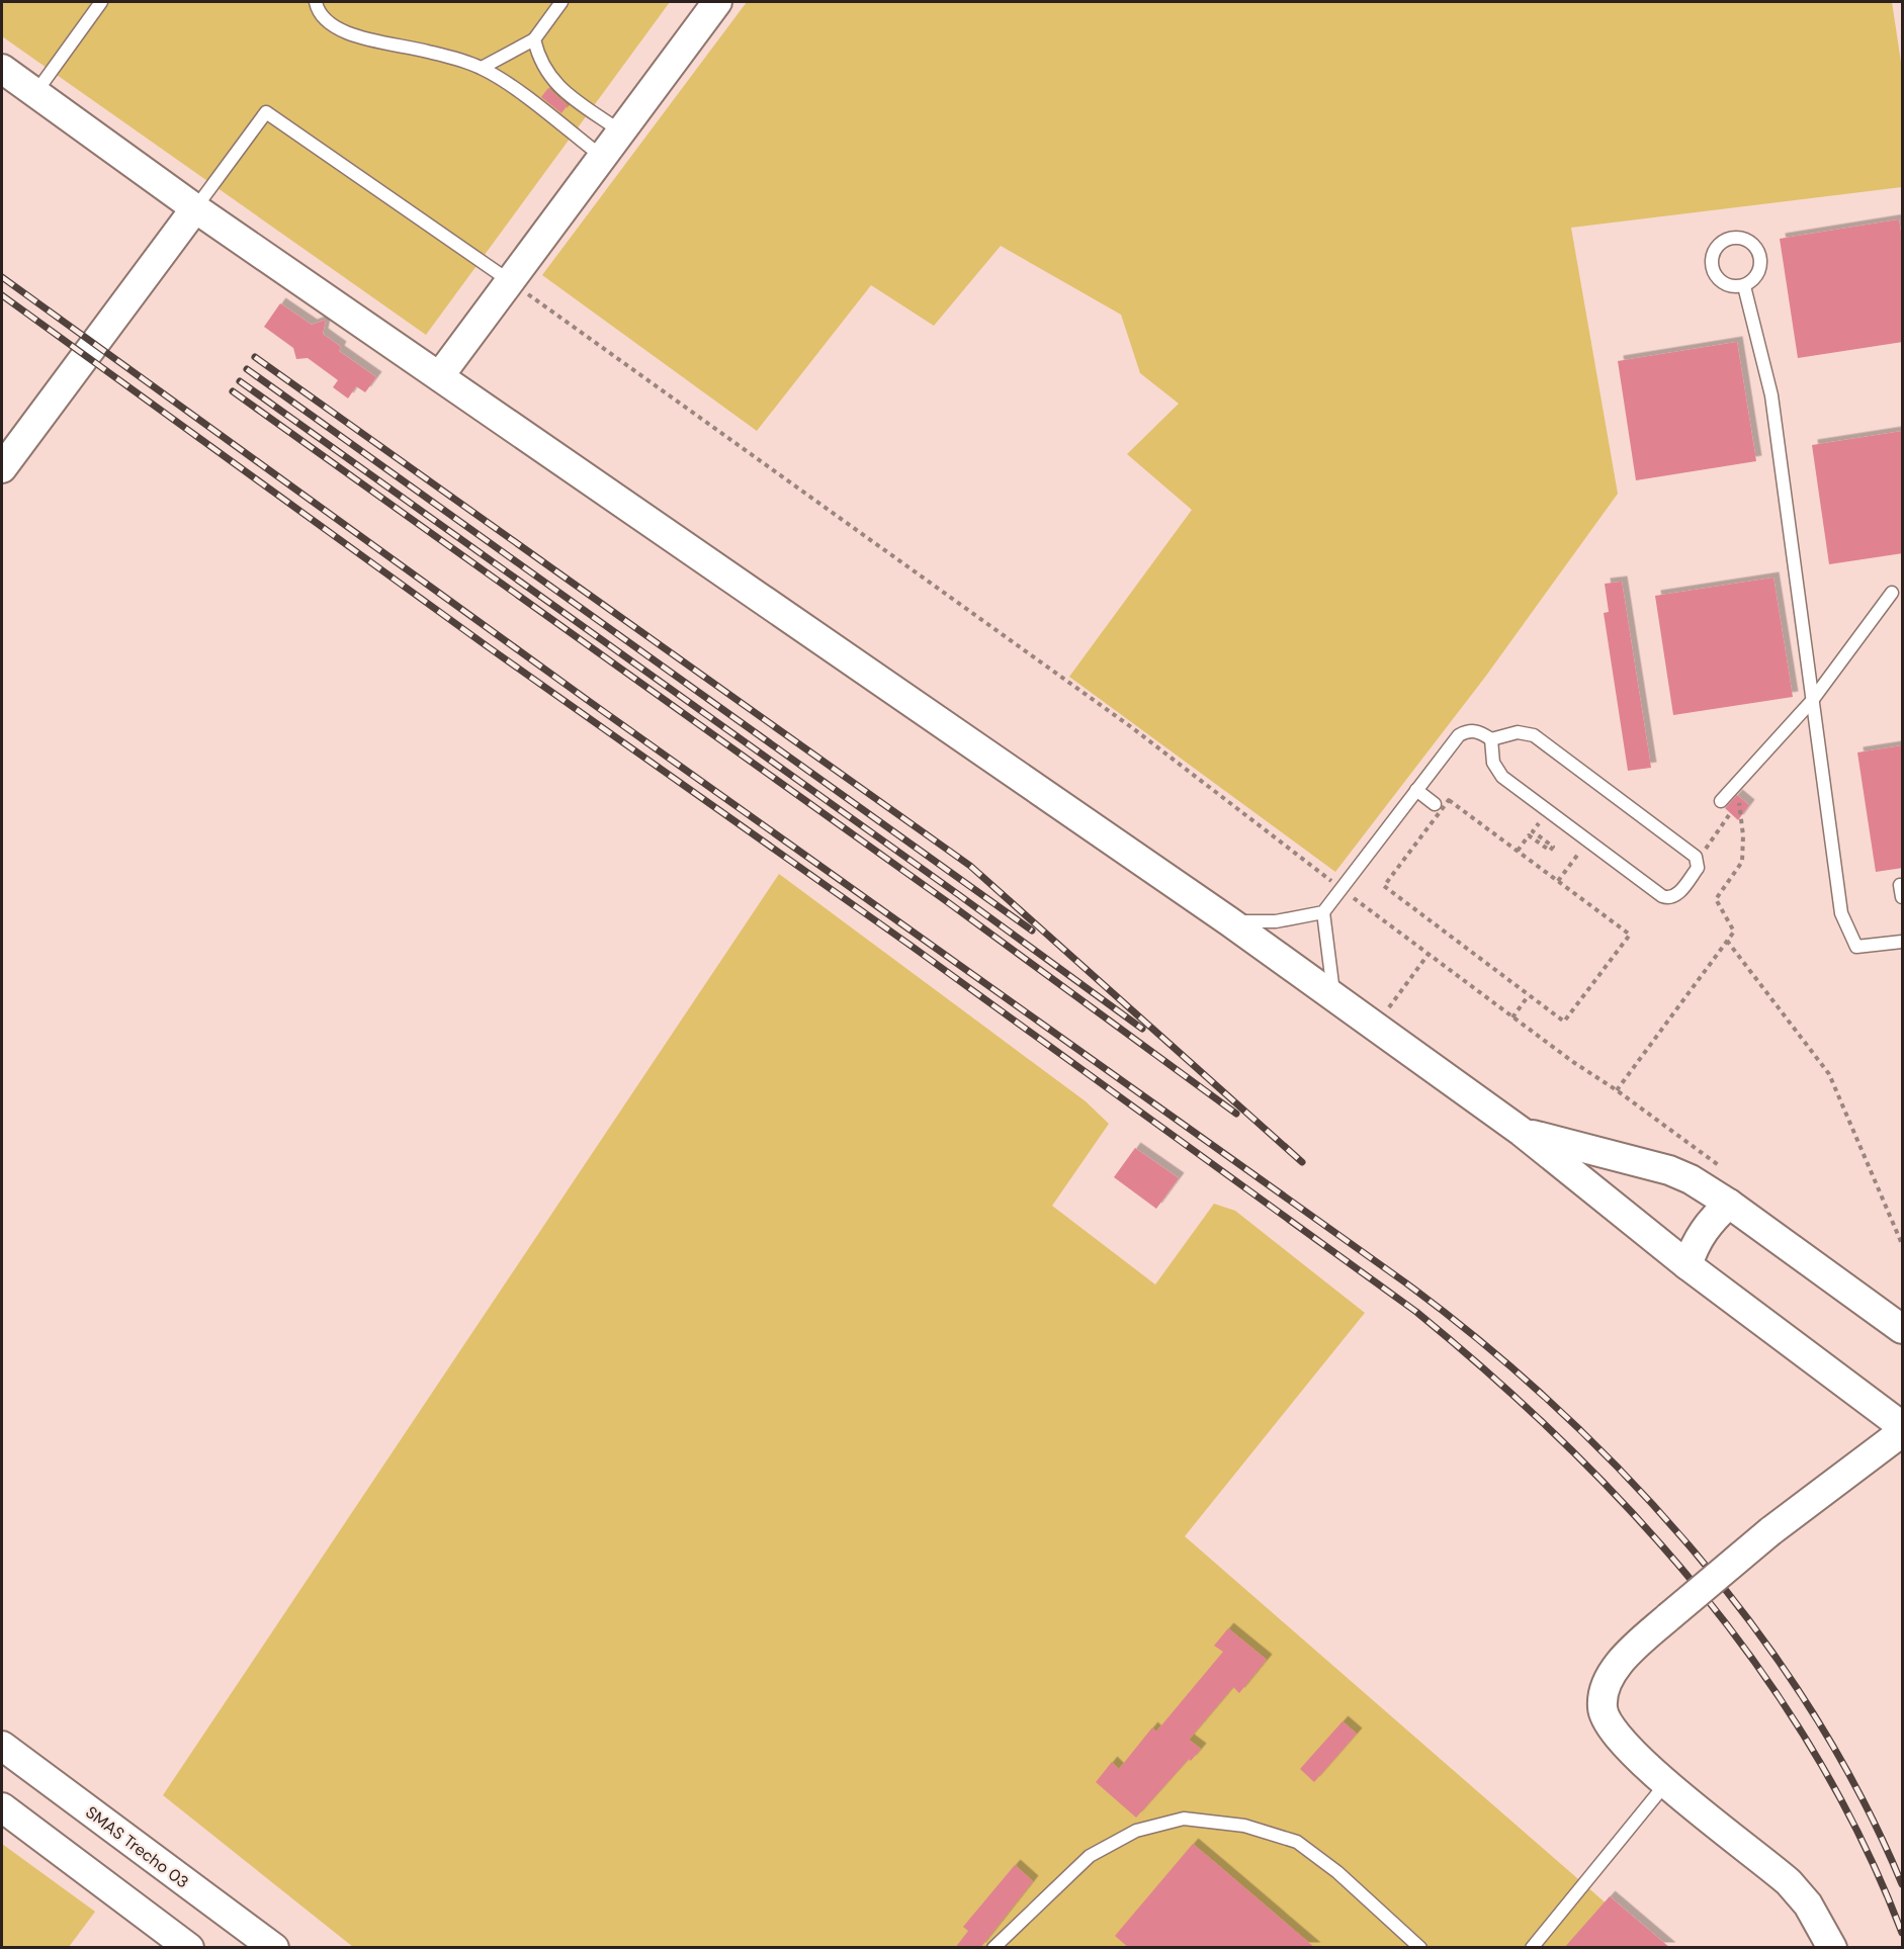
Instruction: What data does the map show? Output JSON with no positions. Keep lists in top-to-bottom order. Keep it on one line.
{"streets":{"street":["SMAS Trecho 03"]}}
